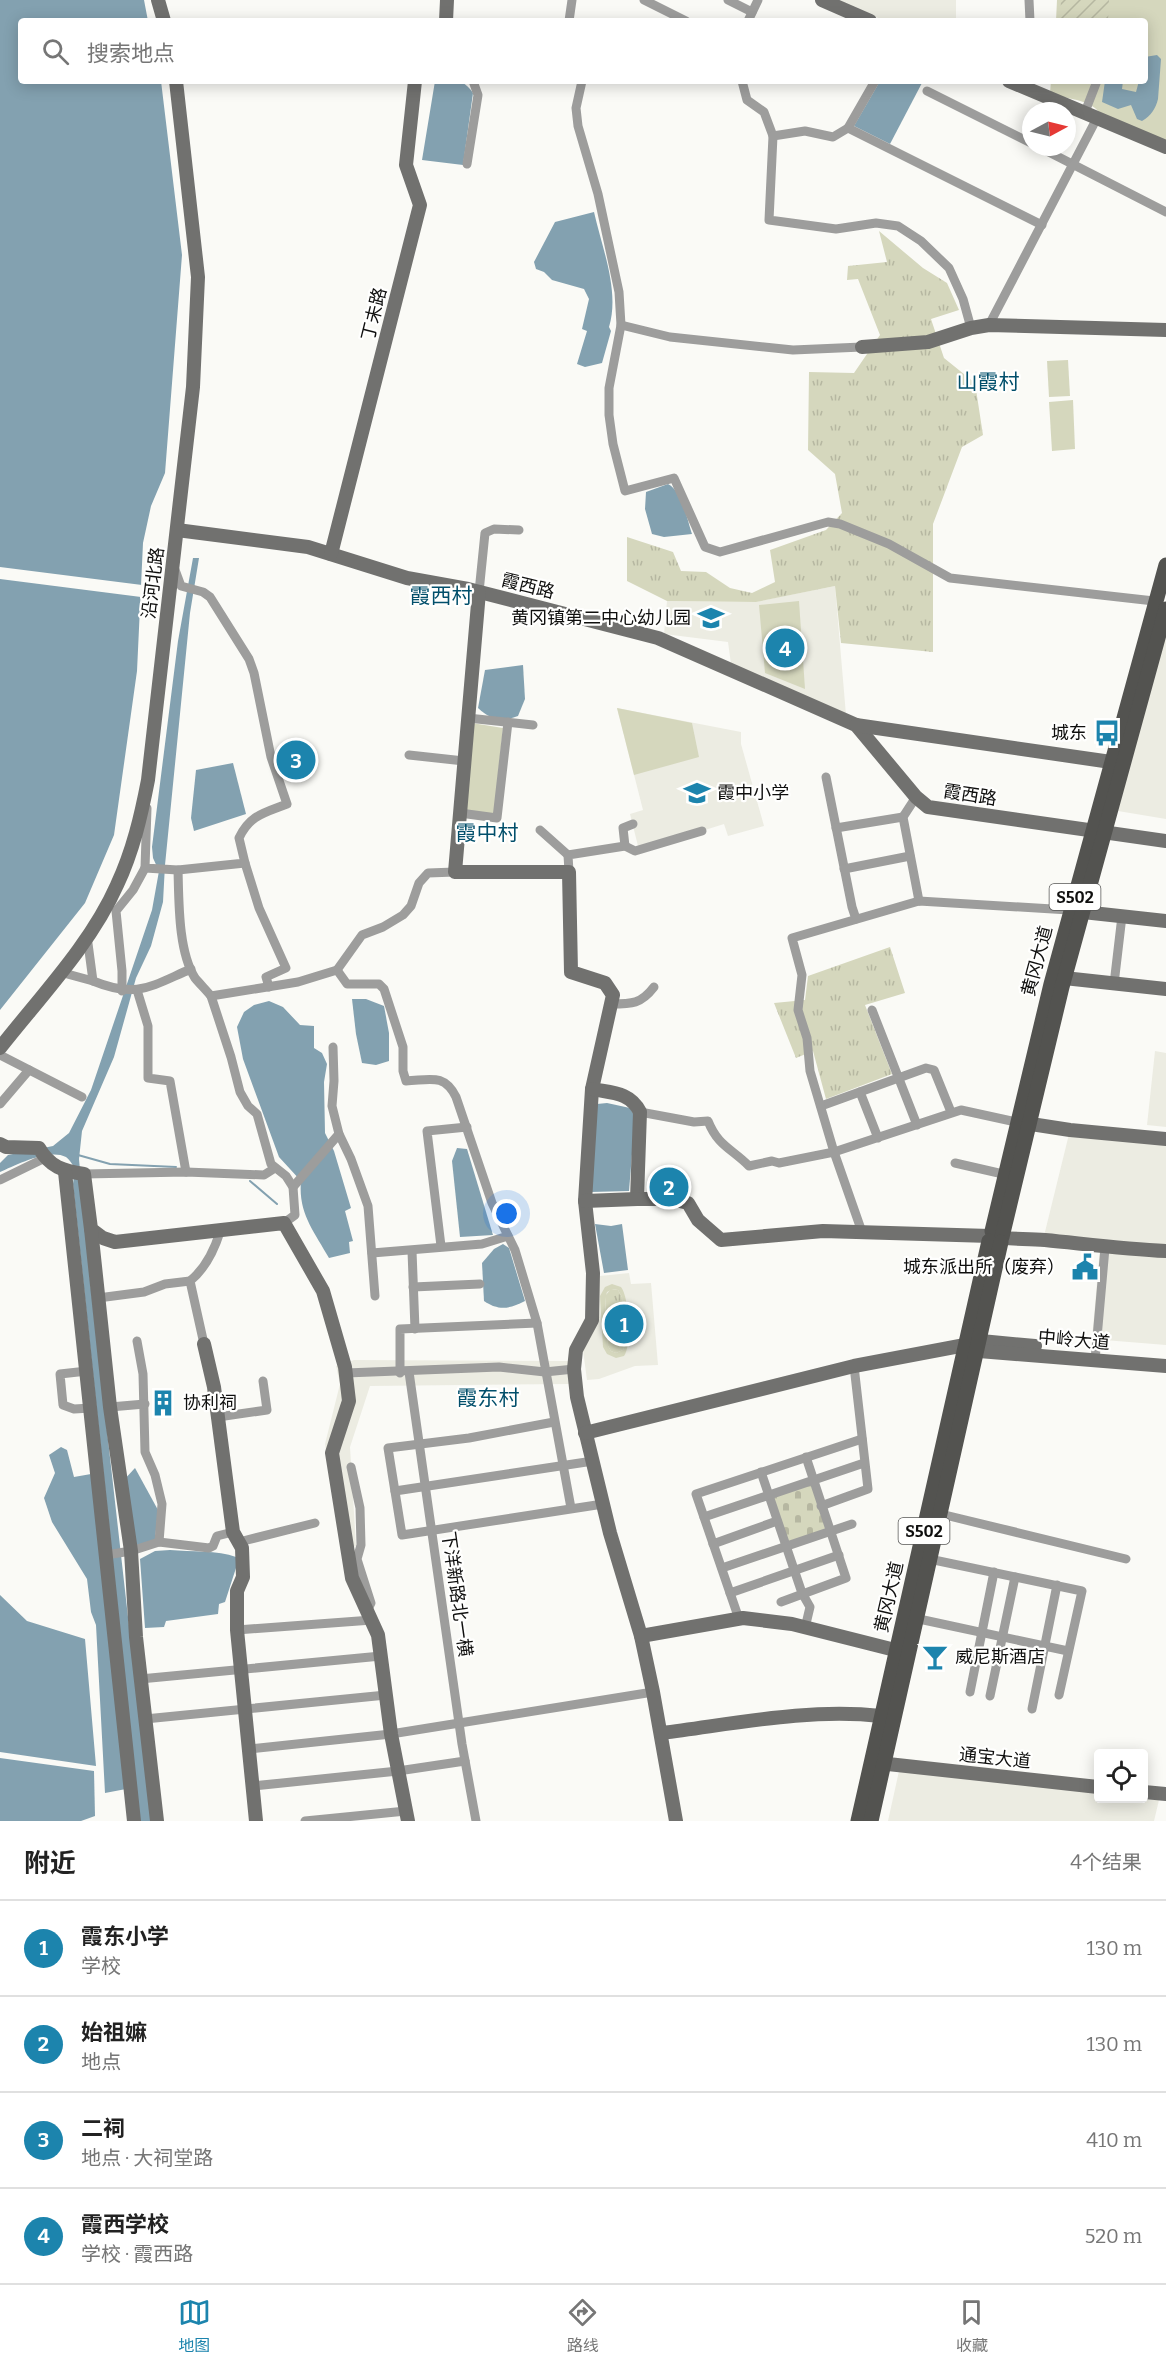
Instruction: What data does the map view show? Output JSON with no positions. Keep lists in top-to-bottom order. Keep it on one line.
{"streets":{"main road":["S502","黄冈大道"],"street":["丁未路","沿河北路","霞西路","中岭大道","下洋新路北一横","通宝大道"]},"crossings":[["丁未路","霞西路"],["沿河北路","霞西路"]],"districts":["山霞村","霞西村","霞中村","霞东村"],"places":{"school or university":["黄冈镇第二中心幼儿园","霞中小学"],"bus stop":["城东"],"public building":["城东派出所（废弃）"],"building":["协利祠"],"bar":["威尼斯酒店"]},"north":"right","page":{"search":"搜索地点","pins":["4","3","2","1"],"heading":["附近","4个结果"],"list":[{"mark":"1","name":"霞东小学","note":"学校","value":"130 m"},{"mark":"2","name":"始祖嫲","note":"地点","value":"130 m"},{"mark":"3","name":"二祠","note":"地点 · 大祠堂路","value":"410 m"},{"mark":"4","name":"霞西学校","note":"学校 · 霞西路","value":"520 m"}],"nav":["地图","路线","收藏"]}}
